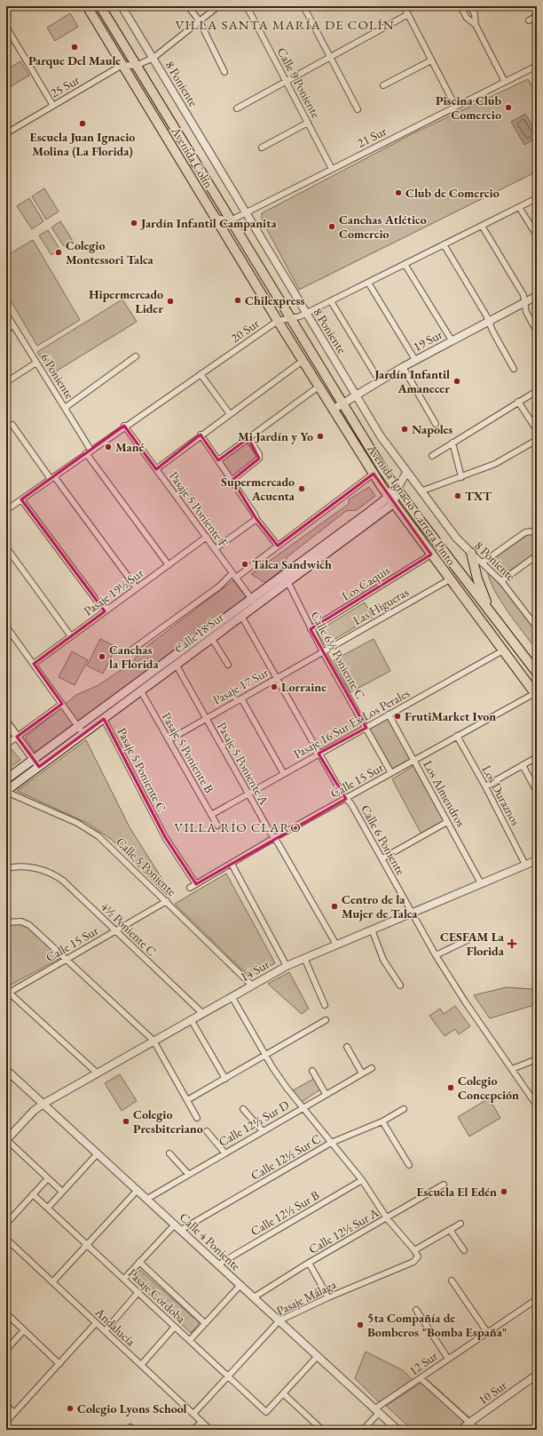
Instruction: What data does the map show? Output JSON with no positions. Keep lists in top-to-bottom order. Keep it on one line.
{"streets":{"main road":["Avenida Colín","Avenida Ignacio Carrera Pinto","Calle 18 Sur"],"street":["Calle 9 Poniente","8 Poniente","25 Sur","21 Sur","20 Sur","19 Sur","6 Poniente","Pasaje 5 Poniente F","Los Caquis","Pasaje 19½ Sur","Las Higueras","Calle 6½ Poniente C","Pasaje 17 Sur","Pasaje 16 Sur Ex Los Perales","Pasaje 5 Poniente B","Pasaje 5 Poniente A","Pasaje 5 Poniente C","Calle 15 Sur","Los Almendros","Los Duraznos","Calle 6 Poniente","Calle 5 Poniente","4½ Poniente C","14 Sur","Calle 12½ Sur D","Calle 12½ Sur C","Calle 12½ Sur B","Calle 12½ Sur A","Calle 4 Poniente","Pasaje Córdoba","Pasaje Málaga","Andalucía","12 Sur","10 Sur"]},"crossings":[["Calle 9 Poniente","21 Sur"],["8 Poniente","21 Sur"],["8 Poniente","20 Sur"],["8 Poniente","19 Sur"],["25 Sur","Avenida Colín"],["21 Sur","Avenida Colín"],["Avenida Colín","20 Sur"],["Avenida Colín","Avenida Ignacio Carrera Pinto"],["20 Sur","6 Poniente"],["20 Sur","Avenida Ignacio Carrera Pinto"],["20 Sur","Pasaje 5 Poniente F"],["19 Sur","Avenida Ignacio Carrera Pinto"],["6 Poniente","Pasaje 19½ Sur"],["Avenida Ignacio Carrera Pinto","Los Caquis"],["Avenida Ignacio Carrera Pinto","Las Higueras"],["Avenida Ignacio Carrera Pinto","Calle 18 Sur"],["Avenida Ignacio Carrera Pinto","Pasaje 16 Sur Ex Los Perales"],["Avenida Ignacio Carrera Pinto","Calle 15 Sur"],["Pasaje 5 Poniente F","Pasaje 19½ Sur"],["Pasaje 5 Poniente F","Calle 18 Sur"],["Los Caquis","Calle 6½ Poniente C"],["Las Higueras","Calle 6½ Poniente C"],["Las Higueras","Pasaje 17 Sur"],["Calle 18 Sur","Calle 6½ Poniente C"],["Calle 18 Sur","Pasaje 5 Poniente B"],["Calle 18 Sur","Pasaje 5 Poniente A"],["Calle 18 Sur","Pasaje 5 Poniente C"],["Calle 18 Sur","Calle 6 Poniente"],["Calle 18 Sur","Calle 5 Poniente"],["Calle 6½ Poniente C","Pasaje 17 Sur"],["Calle 6½ Poniente C","Pasaje 16 Sur Ex Los Perales"],["Calle 6½ Poniente C","Calle 15 Sur"],["Pasaje 17 Sur","Pasaje 5 Poniente B"],["Pasaje 17 Sur","Pasaje 5 Poniente A"],["Pasaje 17 Sur","Calle 6 Poniente"],["Pasaje 16 Sur Ex Los Perales","Pasaje 5 Poniente B"],["Pasaje 16 Sur Ex Los Perales","Pasaje 5 Poniente A"],["Pasaje 16 Sur Ex Los Perales","Los Almendros"],["Pasaje 16 Sur Ex Los Perales","Calle 6 Poniente"],["Pasaje 5 Poniente A","Calle 15 Sur"],["Pasaje 5 Poniente A","14 Sur"],["Pasaje 5 Poniente C","Calle 15 Sur"],["Calle 15 Sur","Los Almendros"],["Calle 15 Sur","Los Duraznos"],["Calle 15 Sur","Calle 6 Poniente"],["Calle 15 Sur","Calle 5 Poniente"],["Calle 15 Sur","4½ Poniente C"],["Los Almendros","14 Sur"],["Los Duraznos","14 Sur"],["Calle 6 Poniente","14 Sur"],["Calle 5 Poniente","14 Sur"],["4½ Poniente C","14 Sur"],["14 Sur","Calle 4 Poniente"],["Calle 12½ Sur D","Calle 4 Poniente"],["Calle 12½ Sur C","Calle 4 Poniente"],["Calle 12½ Sur B","Calle 4 Poniente"],["Calle 12½ Sur A","Calle 4 Poniente"],["Calle 4 Poniente","Pasaje Málaga"],["Calle 4 Poniente","12 Sur"],["Pasaje Córdoba","Pasaje Málaga"],["Pasaje Málaga","Andalucía"]],"districts":["VILLA SANTA MARÍA DE COLÍN","VILLA RÍO CLARO"],"places":{"other":["Parque Del Maule","Piscina Club Comercio","Escuela Juan Ignacio Molina (La Florida)","Club de Comercio","Jardín Infantil Campanita","Canchas Atlético Comercio","Colegio Montessori Talca","Chilexpress","Hipermercado Lider","Jardín Infantil Amanecer","Napoles","Mi Jardín y Yo","Mané","Supermercado Acuenta","TXT","Talca Sandwich","Canchas la Florida","Lorraine","FrutiMarket Ivon","Centro de la Mujer de Talca","Colegio Concepción","Colegio Presbiteriano","Escuela El Edén","5ta Compañía de Bomberos \"Bomba España\"","Colegio Lyons School"],"health":["CESFAM La Florida"]}}
